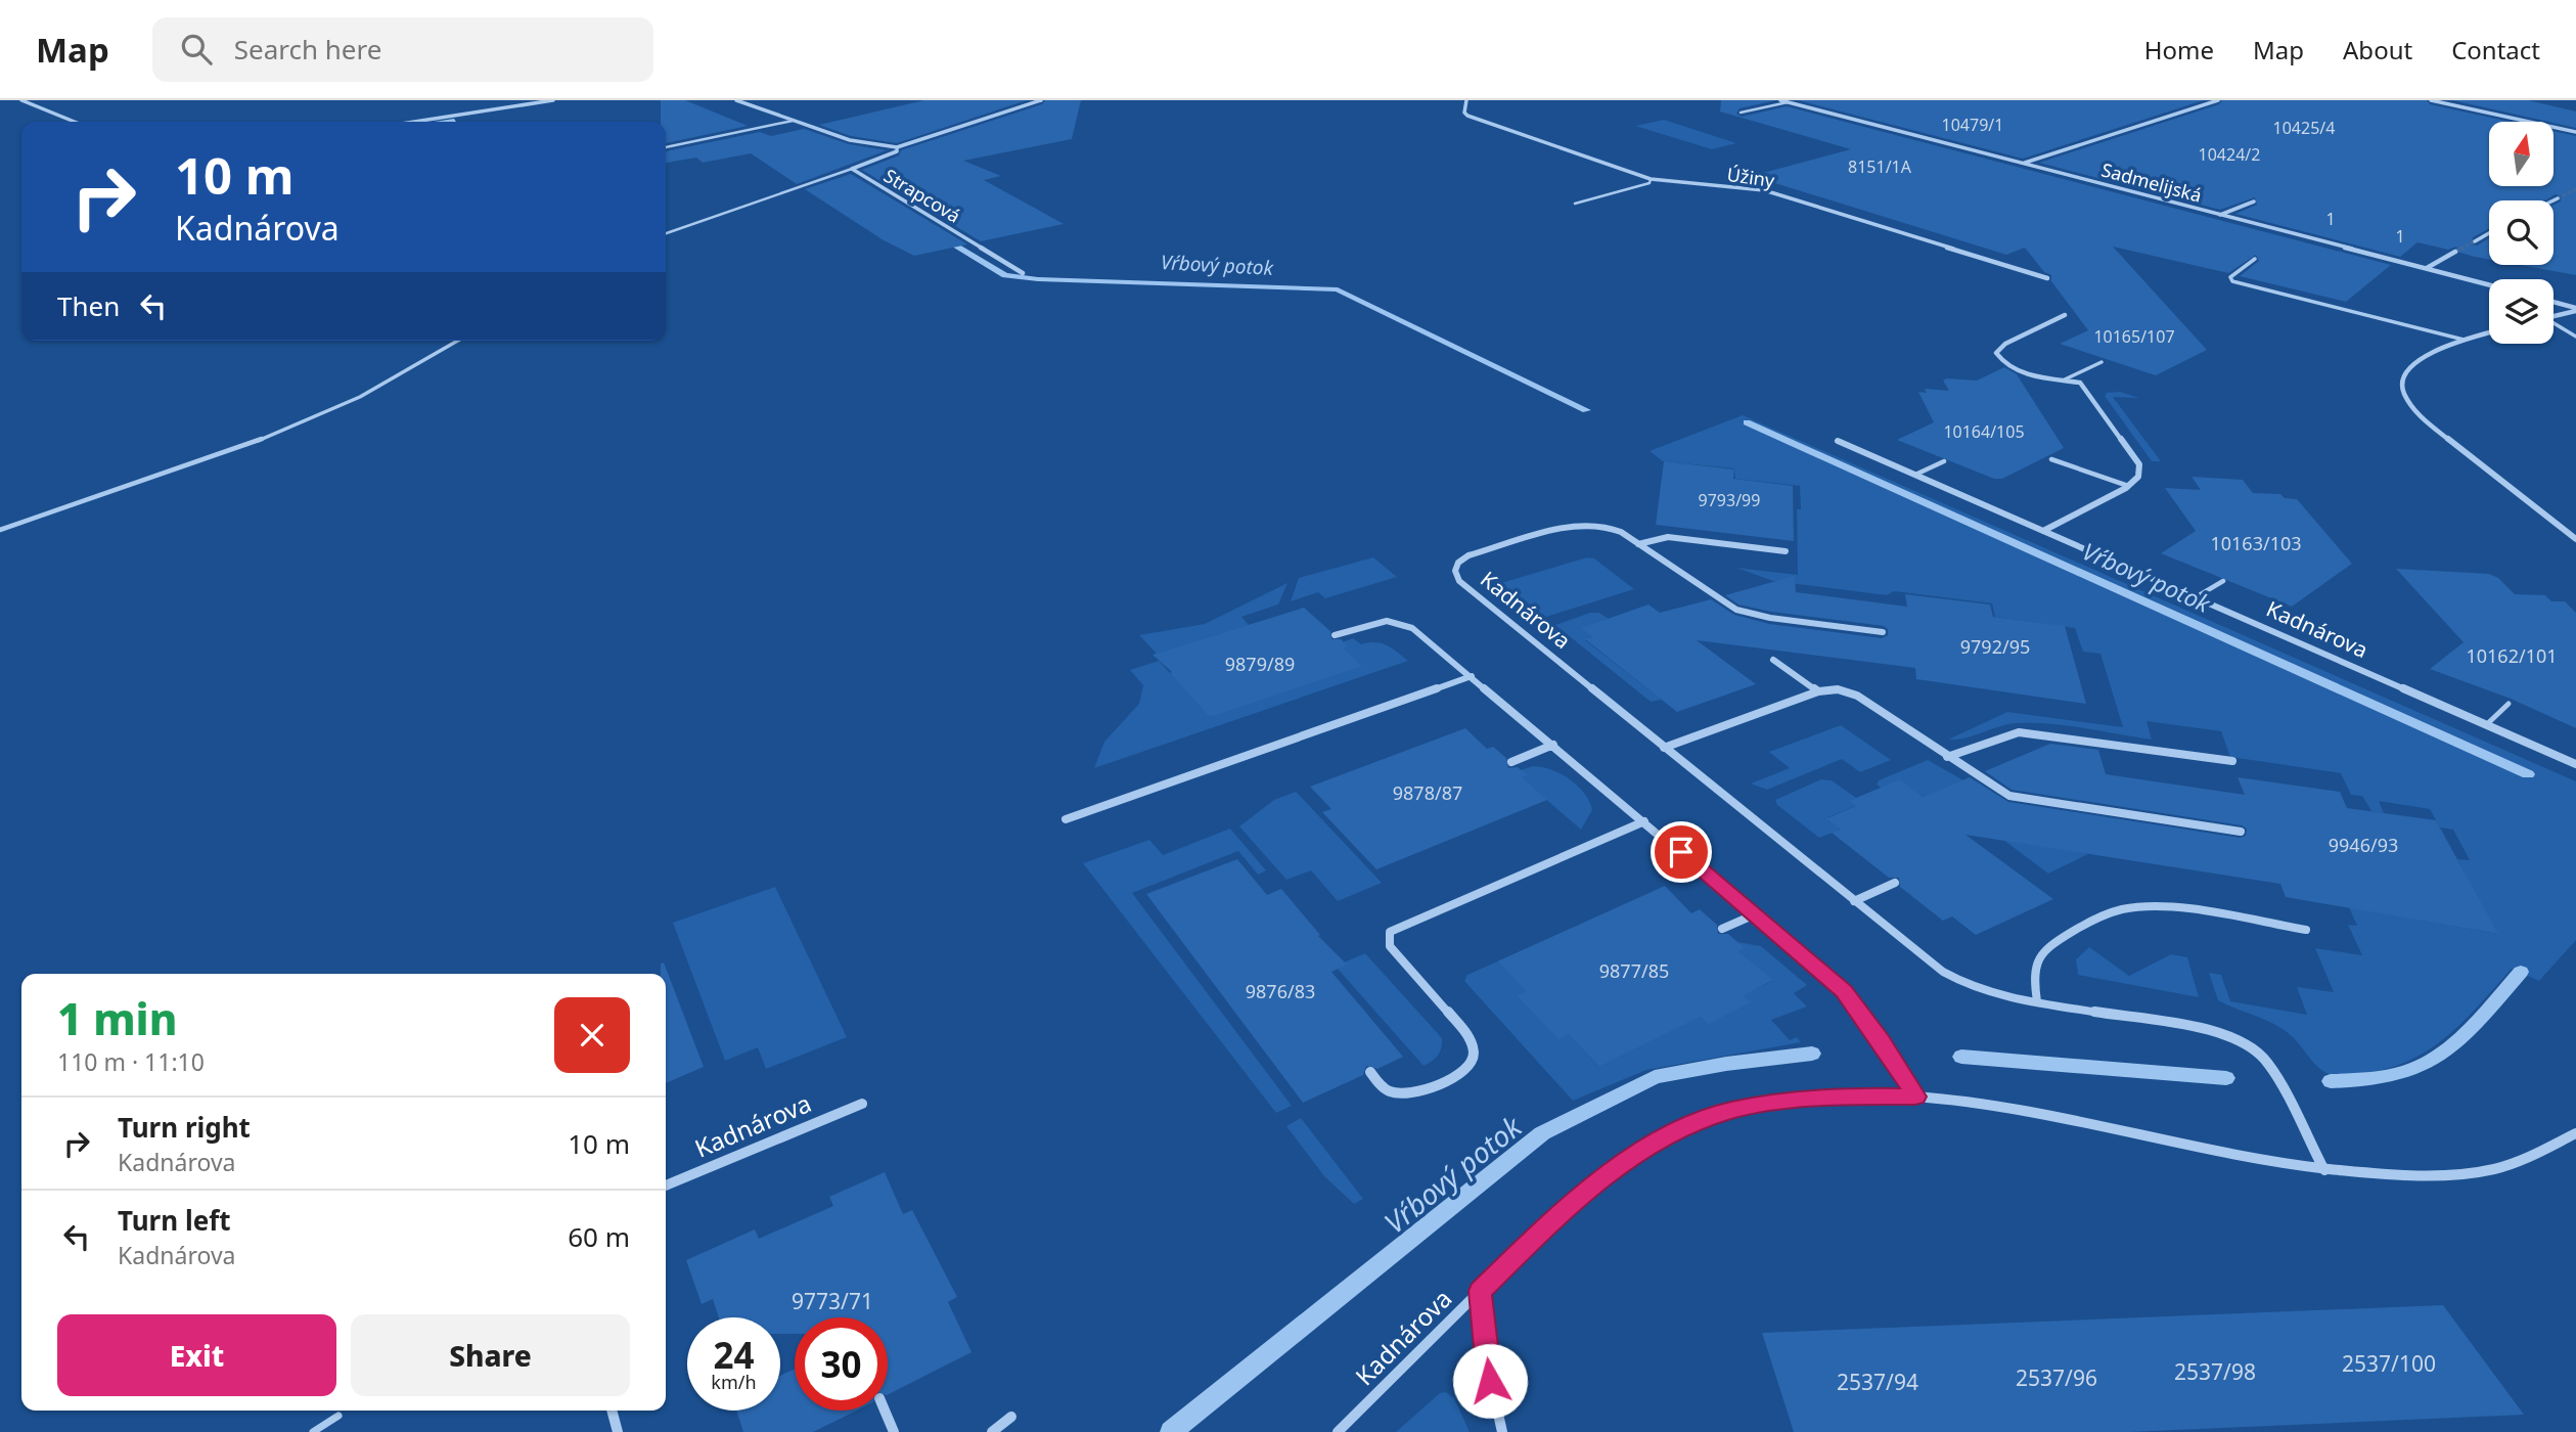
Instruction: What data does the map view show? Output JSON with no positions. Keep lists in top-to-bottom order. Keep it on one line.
{"streets":{"street":["Úžiny","Sadmelijská","Strapcová","Kadnárova"]},"water":["Vŕbový potok"],"house_numbers":["10479/1","10425/4","10424/2","8151/1A","1","1","10165/107","10164/105","9793/99","10163/103","9792/95","10162/101","9879/89","9878/87","9946/93","9877/85","9876/83","9773/71","2537/100","2537/98","2537/96","2537/94"],"north":"top","page":{"header":"Map","search":"Search here","nav":["Home","Map","About","Contact"],"turn":["10 m","Kadnárova"],"then":"Then","heading":["1 min","110 m · 11:10"],"list":[{"name":"Turn right","note":"Kadnárova","value":"10 m"},{"name":"Turn left","note":"Kadnárova","value":"60 m"}],"buttons":["Exit","Share"],"speed":"24 km/h","limit":"30"}}
